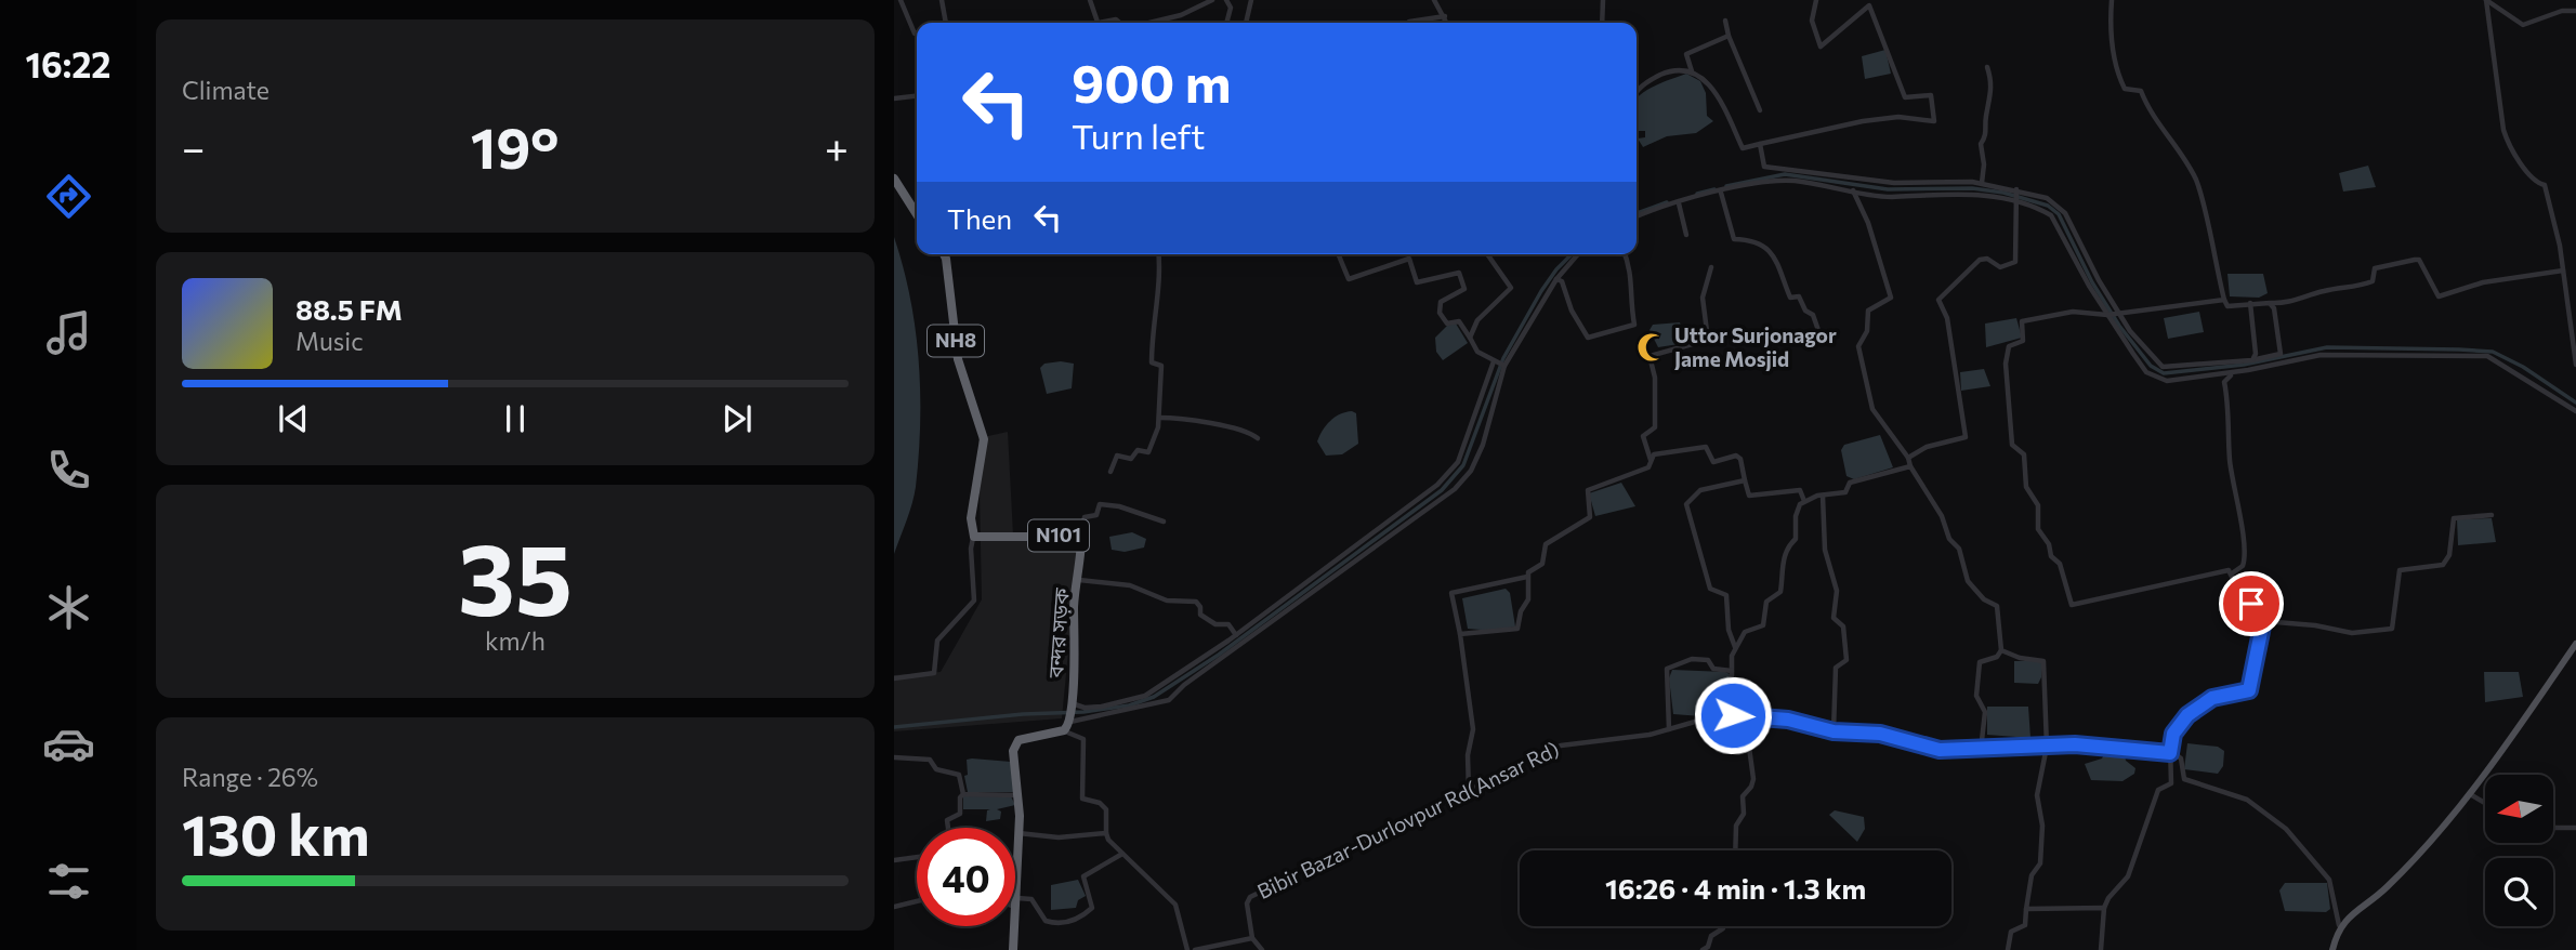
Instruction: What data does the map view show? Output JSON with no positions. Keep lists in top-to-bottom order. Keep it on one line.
{"streets":{"highway":["NH8","N101","বন্দর সড়ক"],"street":["Bibir Bazar-Durlovpur Rd(Ansar Rd)"]},"crossings":[["NH8","N101"],["N101","বন্দর সড়ক"]],"places":{"mosque":["Uttor Surjonagor Jame Mosjid"]},"north":"left","page":{"tabs":"16:22","tile":["Climate",["35","km/h"],["Range · 26%","130 km"]],"turn":["900 m","Turn left"],"heat":["−","19°","+"],"then":"Then","song":["88.5 FM","Music"],"limit":"40","trip":"16:26 · 4 min · 1.3 km"}}
